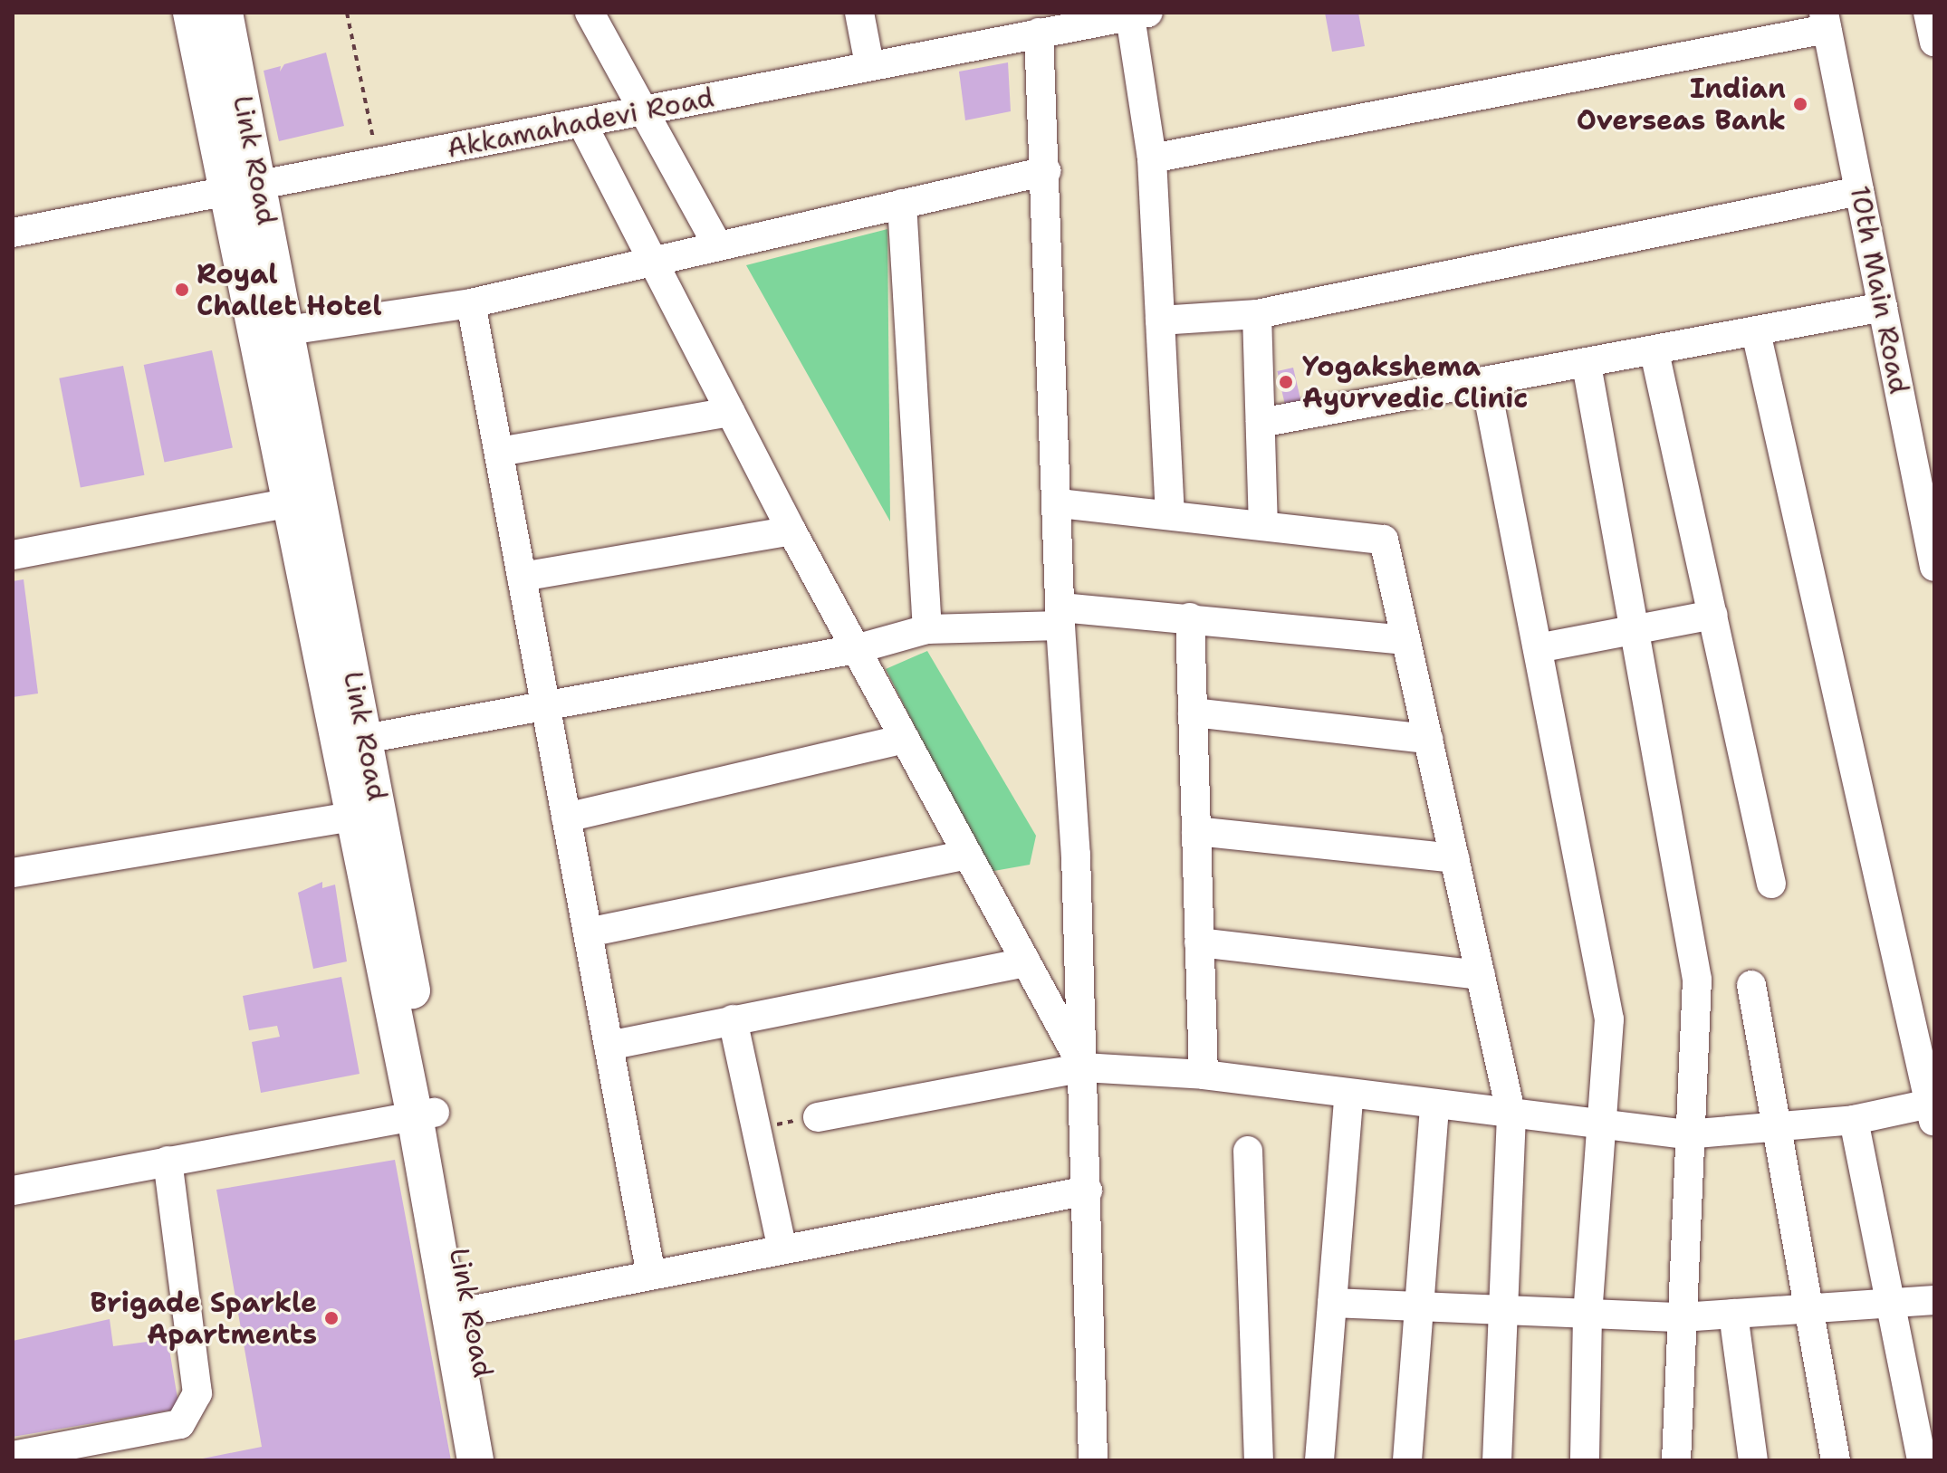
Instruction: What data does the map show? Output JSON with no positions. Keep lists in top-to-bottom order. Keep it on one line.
{"streets":{"main road":["Link Road"],"street":["Akkamahadevi Road","10th Main Road"]},"crossings":[["Akkamahadevi Road","Link Road"]],"places":["Indian Overseas Bank","Royal Challet Hotel","Yogakshema Ayurvedic Clinic","Brigade Sparkle Apartments"]}
